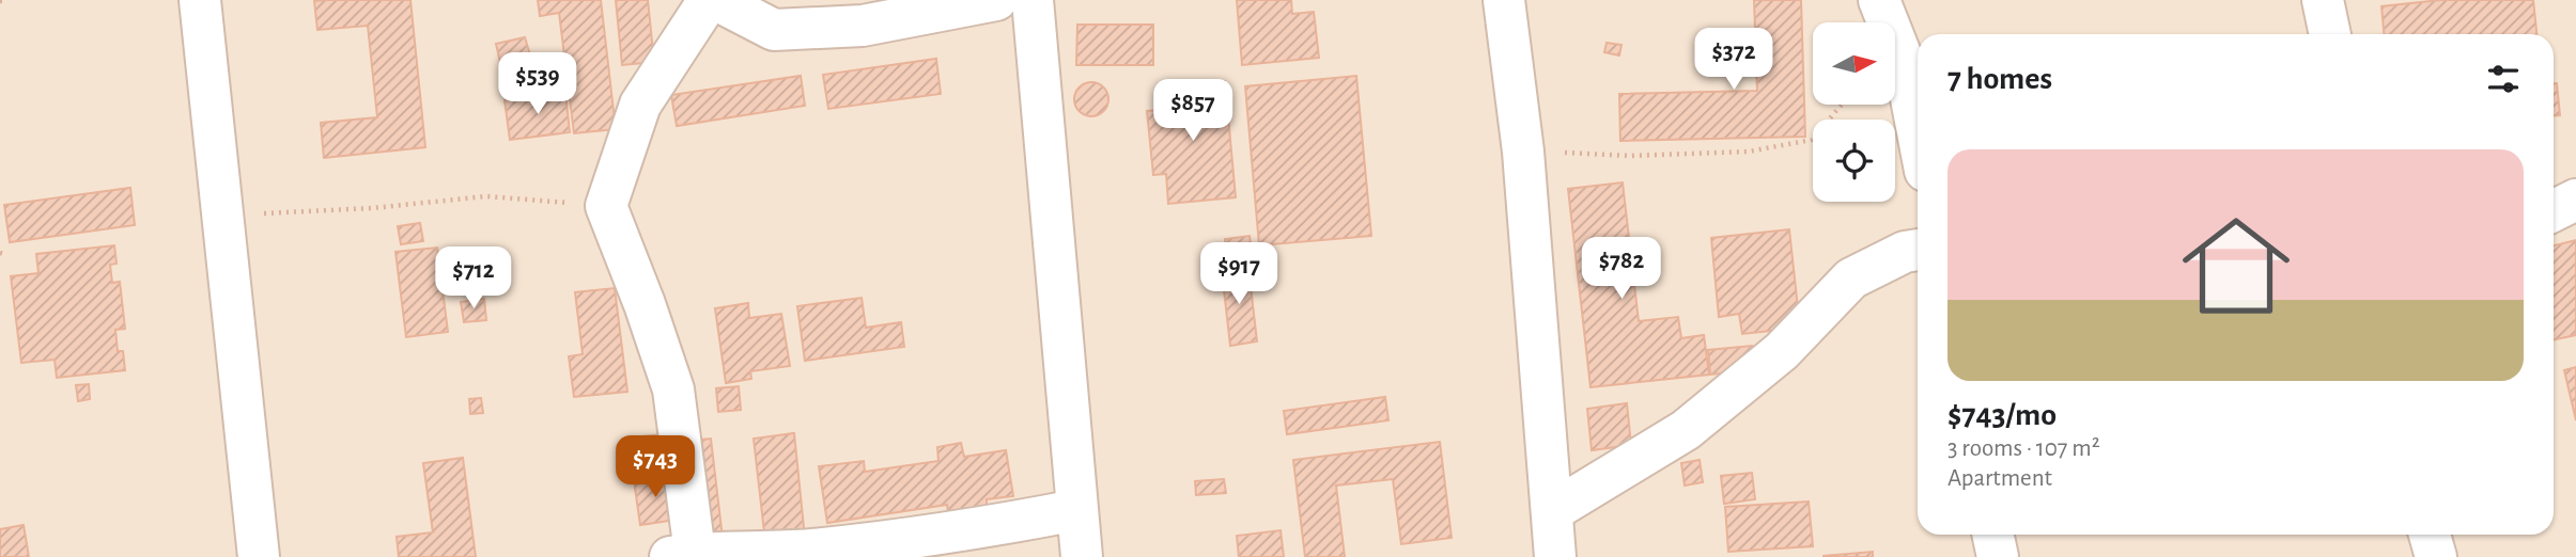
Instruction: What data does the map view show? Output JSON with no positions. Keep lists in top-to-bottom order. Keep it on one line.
{"north":"right","page":{"price":["$372","$539","$857","$782","$917","$712","$743"],"heading":"7 homes","list":[{"name":"$743/mo","note":"3 rooms · 107 m² · Apartment"}]}}
